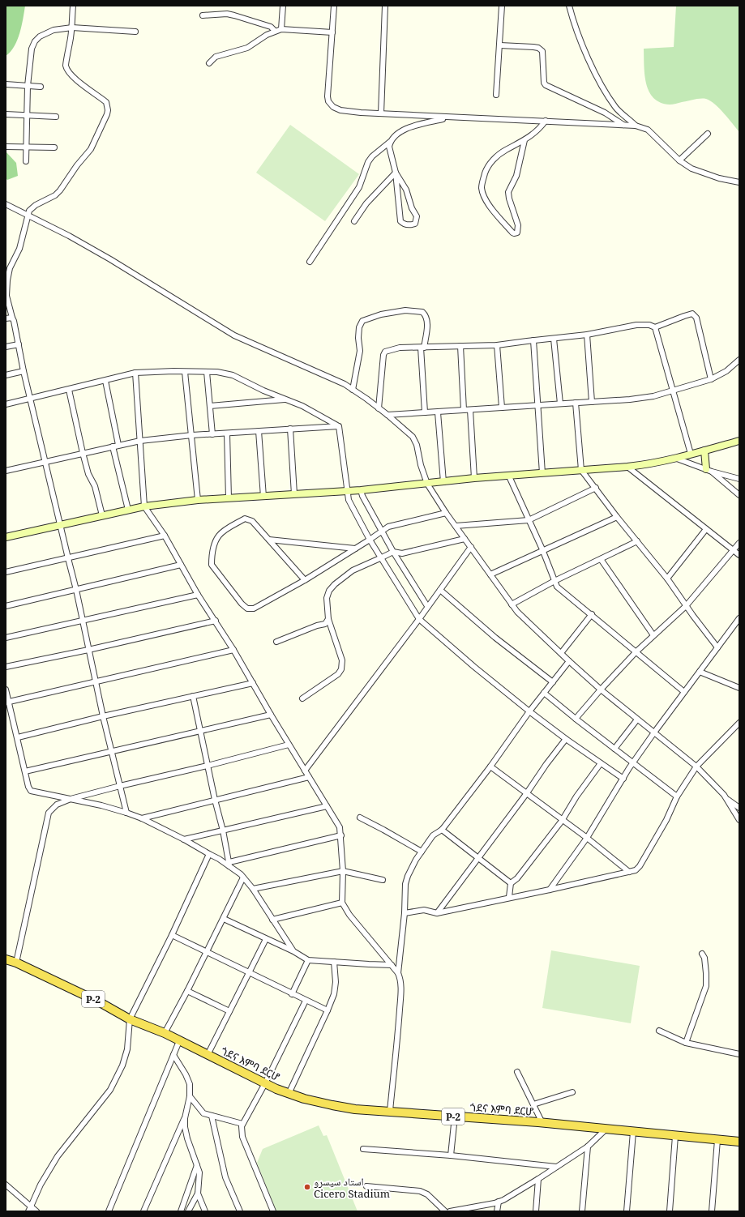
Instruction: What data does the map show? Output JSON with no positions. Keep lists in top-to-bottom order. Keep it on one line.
{"streets":{"highway":["P-2","ጎደና እምባ ደርሆ"]},"crossings":[["P-2","ጎደና እምባ ደርሆ"]],"places":["استاد سيسرو Cicero Stadium"]}
